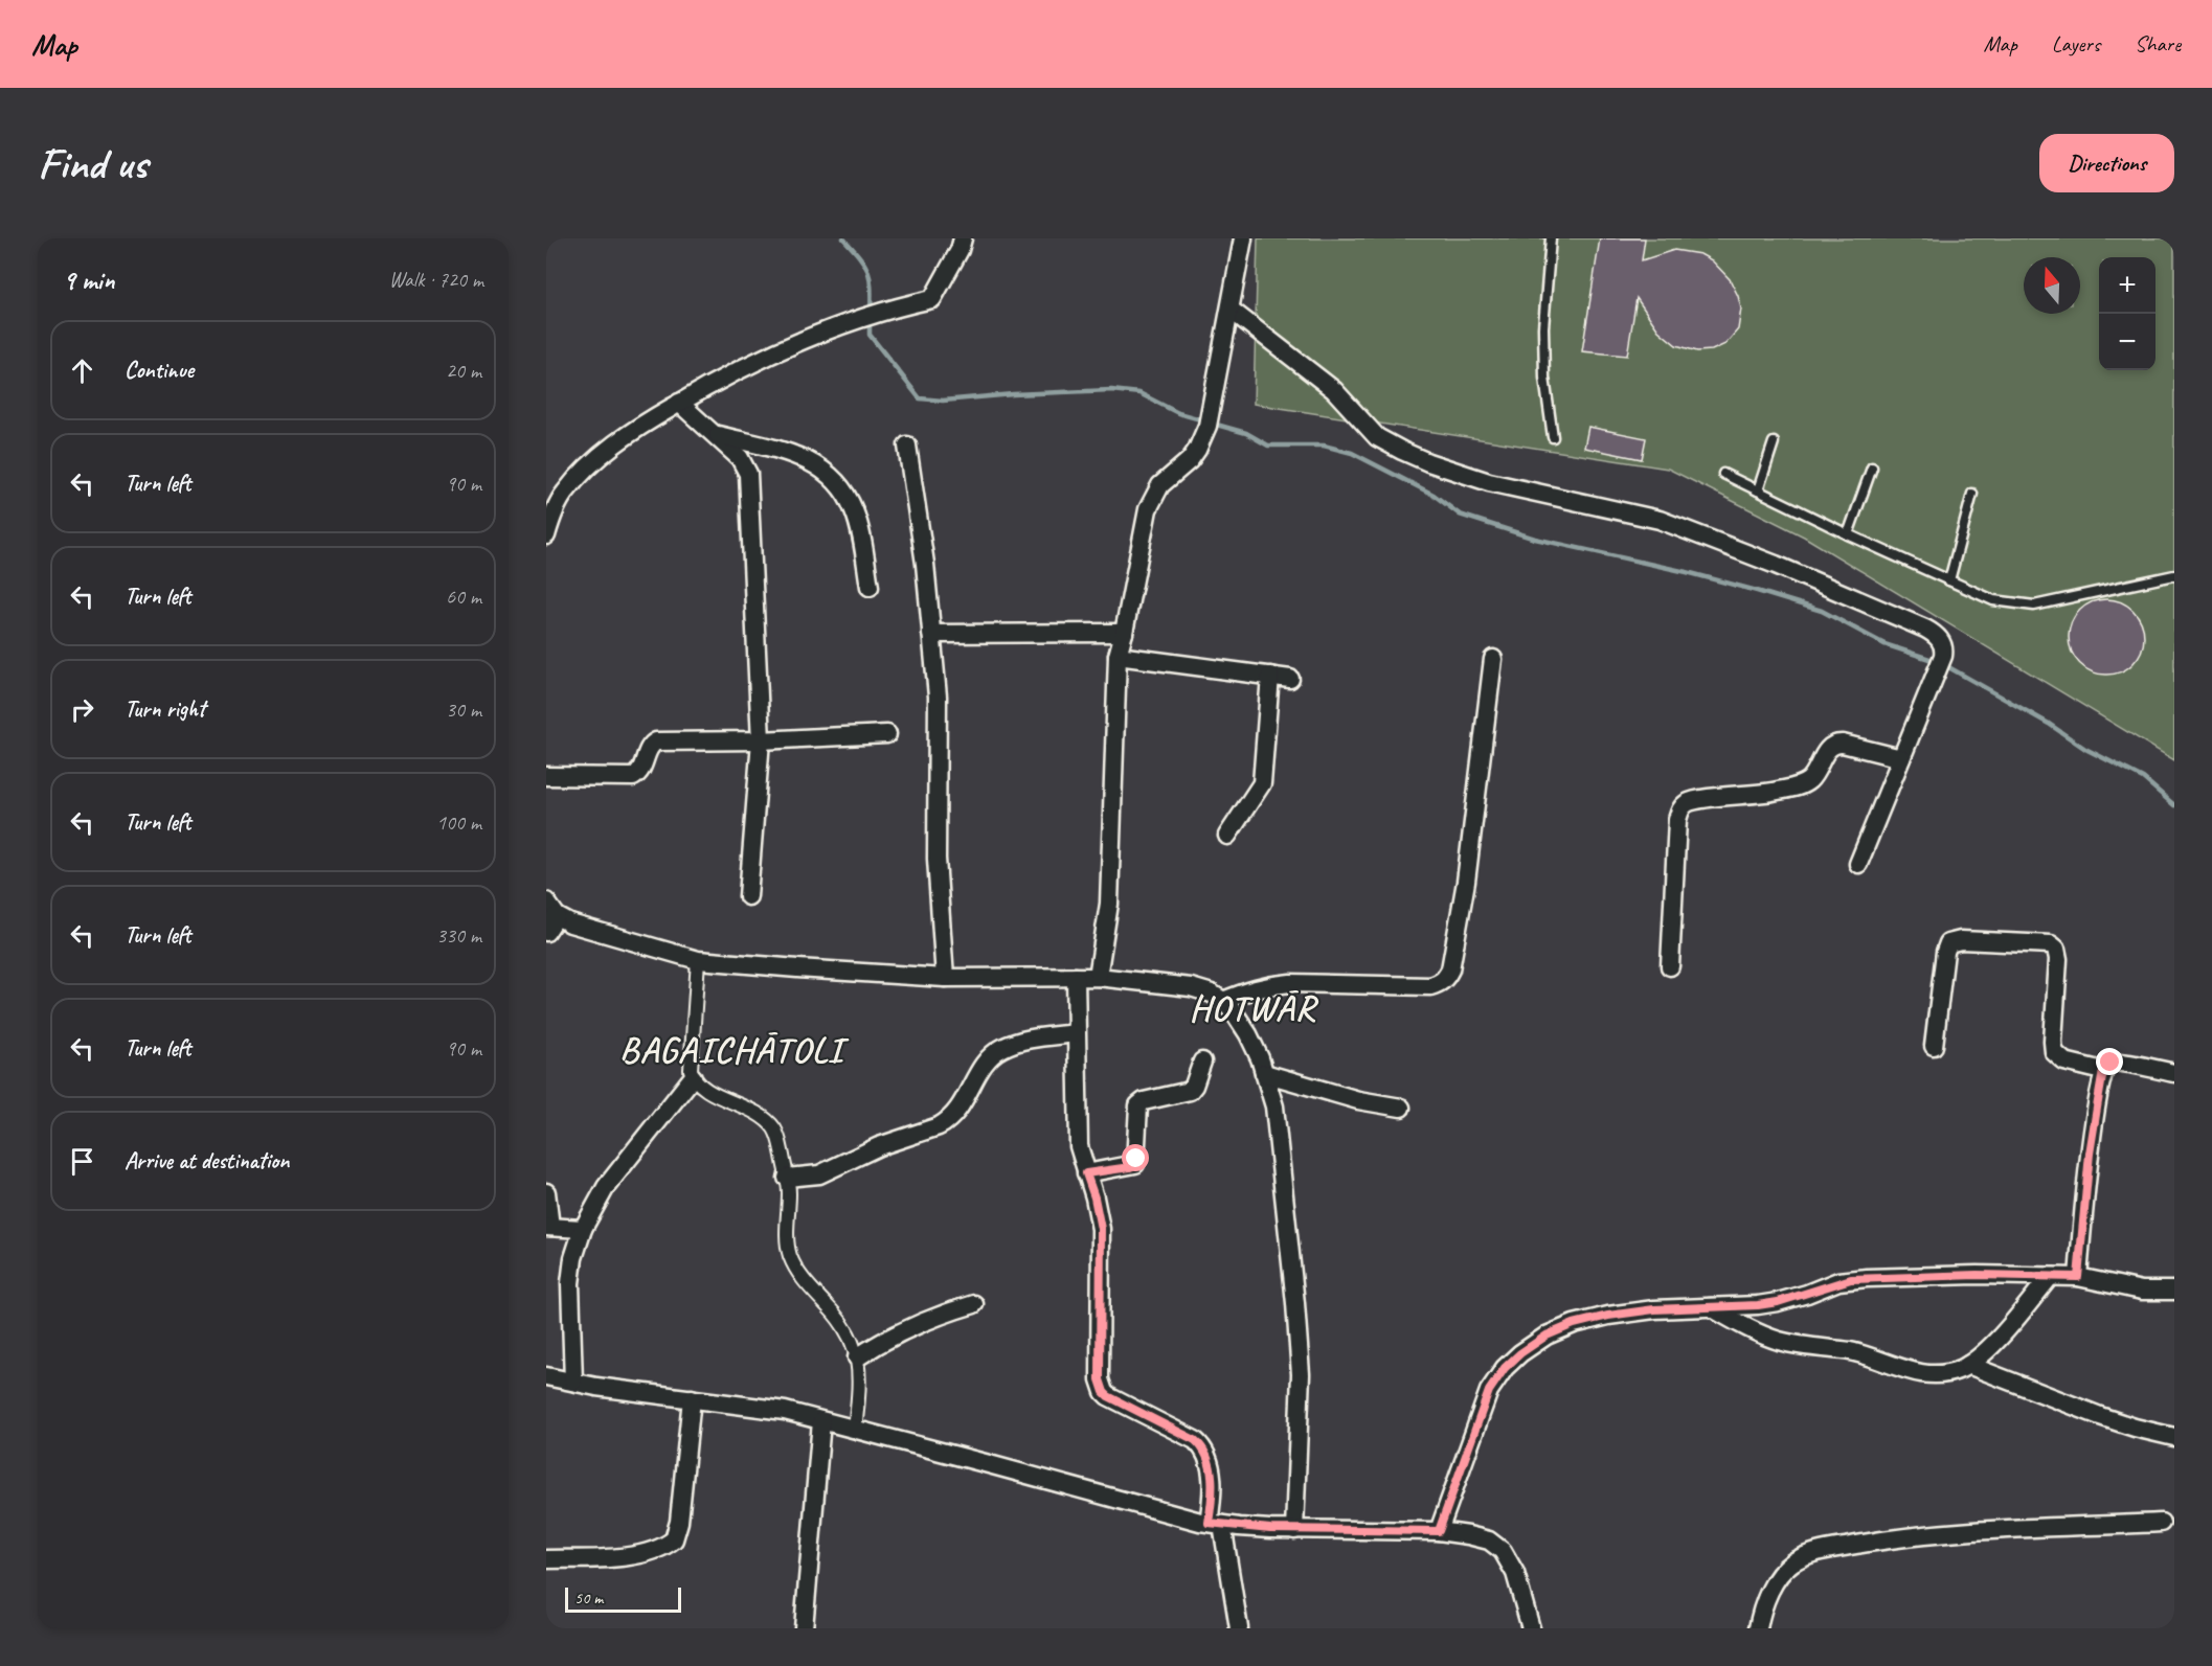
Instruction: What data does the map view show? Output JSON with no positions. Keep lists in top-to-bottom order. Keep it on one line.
{"districts":["HOTWĀR","BAGAICHĀTOLI"],"scale_bar":"50 m","north":"top","page":{"header":"Map","nav":["Map","Layers","Share"],"buttons":"Directions","title":"Find us","heading":["9 min","Walk · 720 m"],"map_buttons":["+","−"],"list":[["Continue","20 m"],["Turn left","90 m"],["Turn left","60 m"],["Turn right","30 m"],["Turn left","100 m"],["Turn left","330 m"],["Turn left","90 m"],"Arrive at destination"],"scale":"50 m"}}
